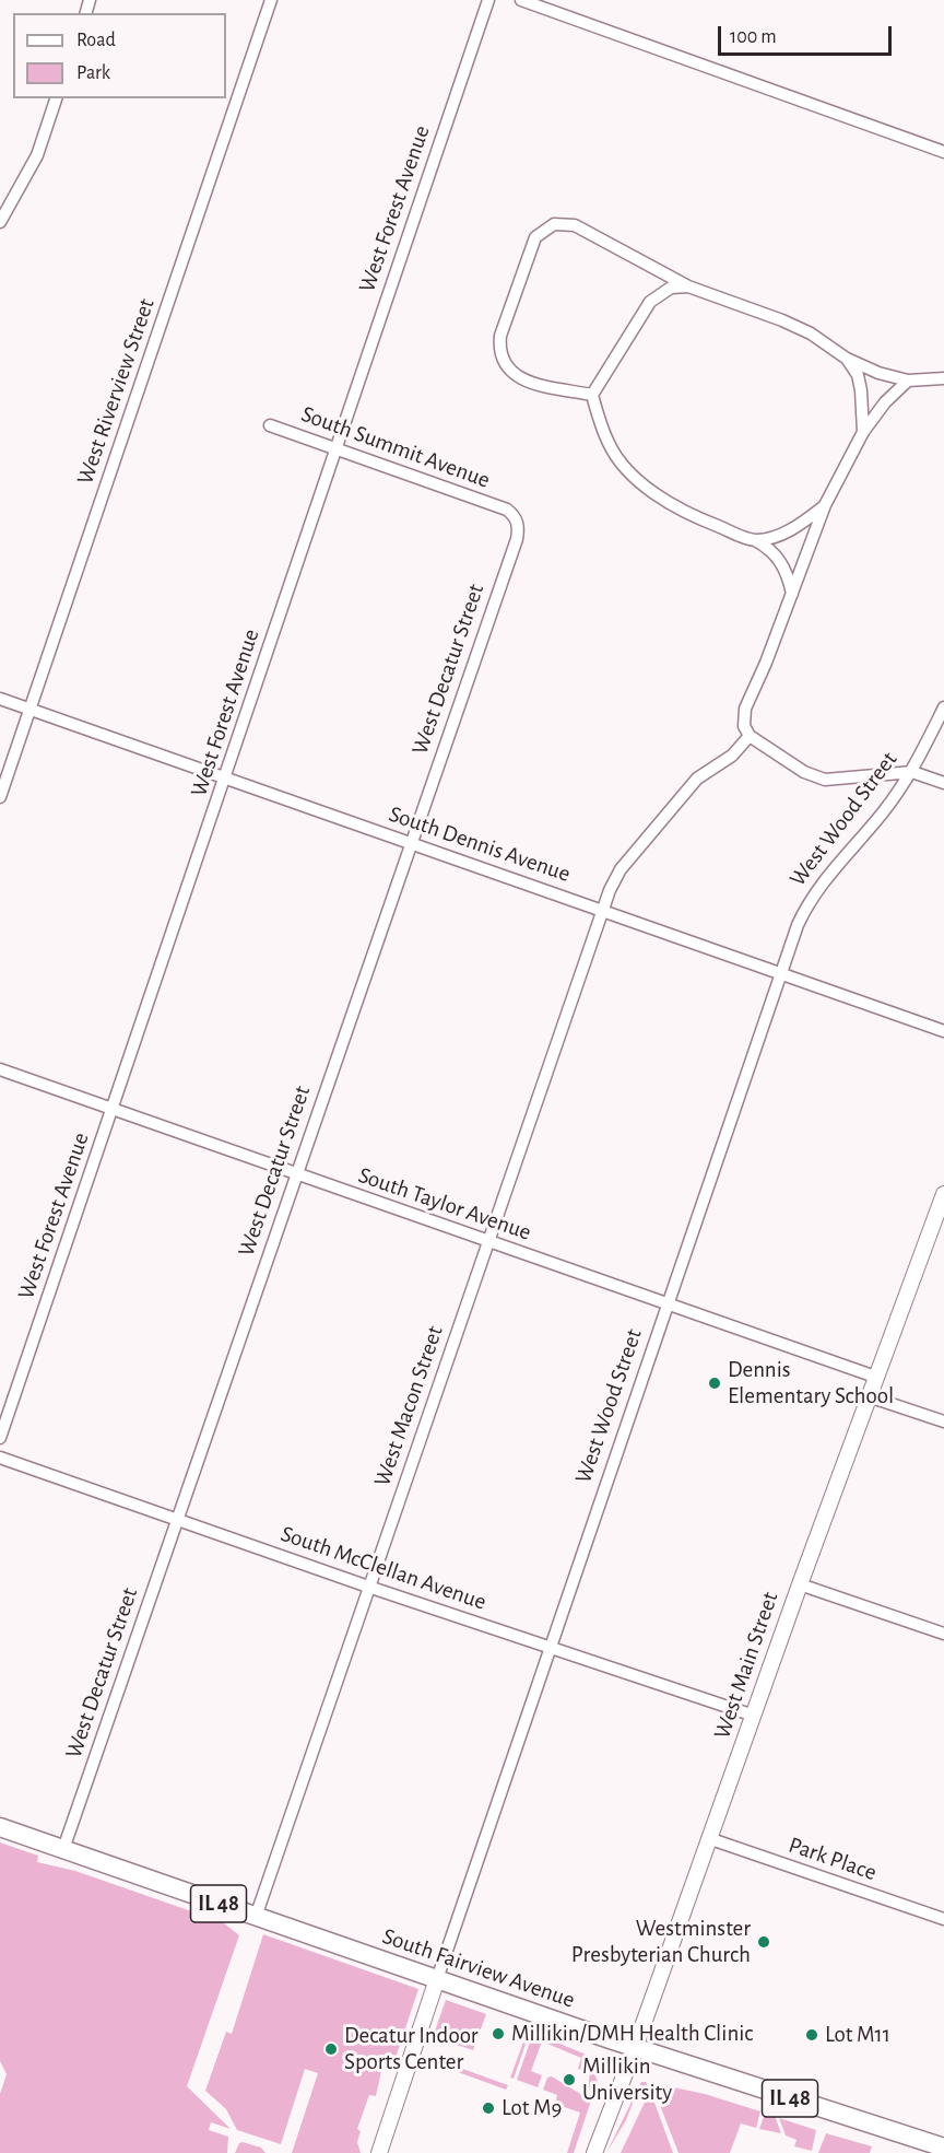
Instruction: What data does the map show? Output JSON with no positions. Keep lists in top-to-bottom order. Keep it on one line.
{"streets":{"main road":["IL 48","South Fairview Avenue"],"street":["West Forest Avenue","West Riverview Street","South Summit Avenue","West Decatur Street","West Wood Street","South Dennis Avenue","South Taylor Avenue","West Macon Street","South McClellan Avenue","West Main Street","Park Place"]},"crossings":[["West Forest Avenue","South Summit Avenue"],["West Forest Avenue","South Dennis Avenue"],["West Forest Avenue","South Taylor Avenue"],["West Riverview Street","South Dennis Avenue"],["South Summit Avenue","West Decatur Street"],["West Decatur Street","South Dennis Avenue"],["West Decatur Street","South Taylor Avenue"],["West Decatur Street","South McClellan Avenue"],["West Decatur Street","South Fairview Avenue"],["West Wood Street","South Dennis Avenue"],["West Wood Street","South Taylor Avenue"],["West Wood Street","South McClellan Avenue"],["West Wood Street","South Fairview Avenue"],["South Dennis Avenue","West Macon Street"],["South Taylor Avenue","West Macon Street"],["South Taylor Avenue","West Main Street"],["West Macon Street","South McClellan Avenue"],["West Macon Street","South Fairview Avenue"],["South McClellan Avenue","West Main Street"],["West Main Street","Park Place"],["West Main Street","South Fairview Avenue"]],"places":["Dennis Elementary School","Westminster Presbyterian Church","Millikin/DMH Health Clinic","Lot M11","Decatur Indoor Sports Center","Millikin University","Lot M9"],"legend":["Road","Park"],"scale_bar":"100 m"}
